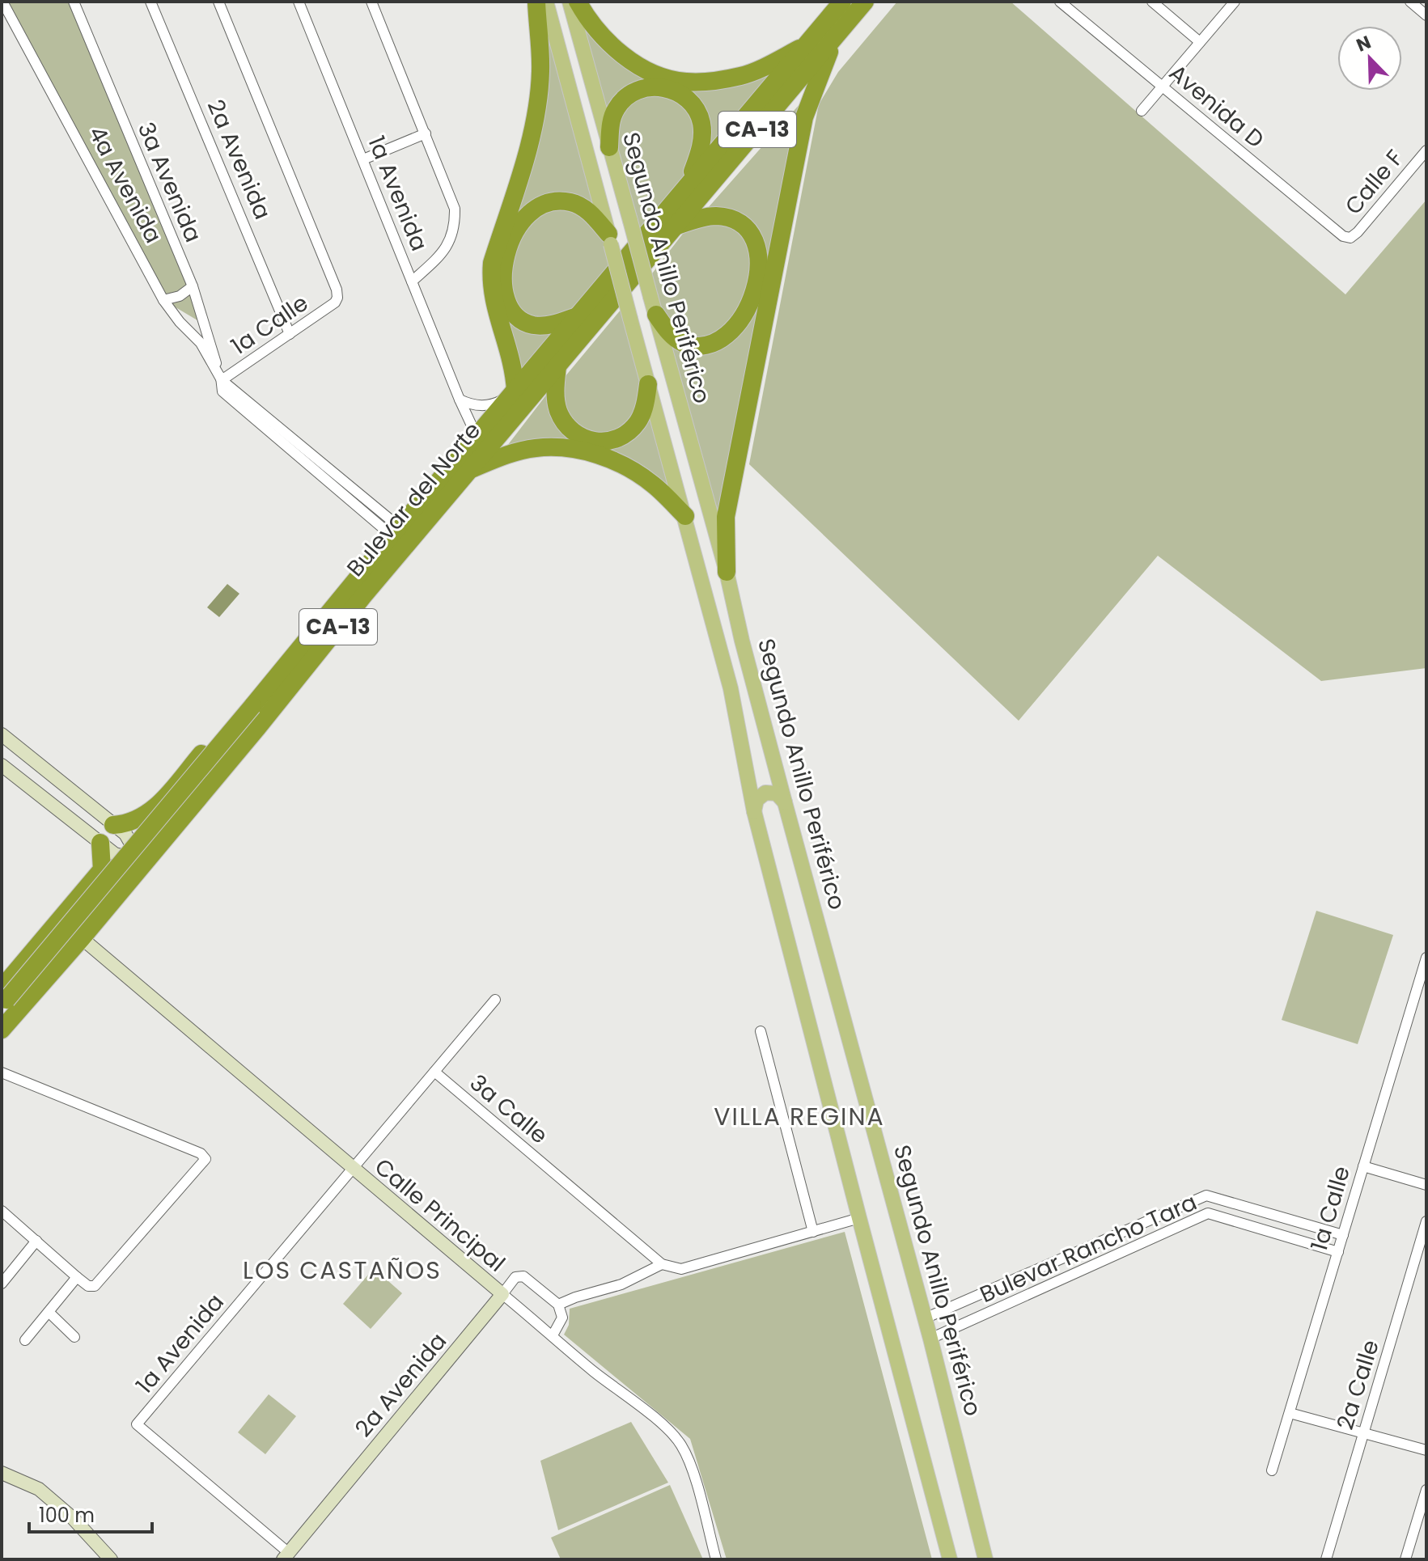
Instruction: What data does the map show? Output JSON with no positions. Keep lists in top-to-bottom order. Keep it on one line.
{"streets":{"highway":["CA-13","Bulevar del Norte"],"main road":["Segundo Anillo Periférico"],"street":["Avenida D","2a Avenida","3a Avenida","Calle F","4a Avenida","1a Avenida","1a Calle","3a Calle","Calle Principal","Bulevar Rancho Tara","2a Calle"]},"crossings":[["Avenida D","Calle F"],["2a Avenida","1a Avenida"],["2a Avenida","1a Calle"],["2a Avenida","Calle Principal"],["3a Avenida","4a Avenida"],["3a Avenida","1a Calle"],["4a Avenida","1a Calle"],["1a Avenida","Bulevar del Norte"],["1a Avenida","3a Calle"],["1a Avenida","Calle Principal"],["Segundo Anillo Periférico","Bulevar Rancho Tara"],["1a Calle","Bulevar Rancho Tara"],["Bulevar del Norte","Calle Principal"]],"districts":["VILLA REGINA","LOS CASTAÑOS"],"scale_bar":"100 m","north":"top left"}
